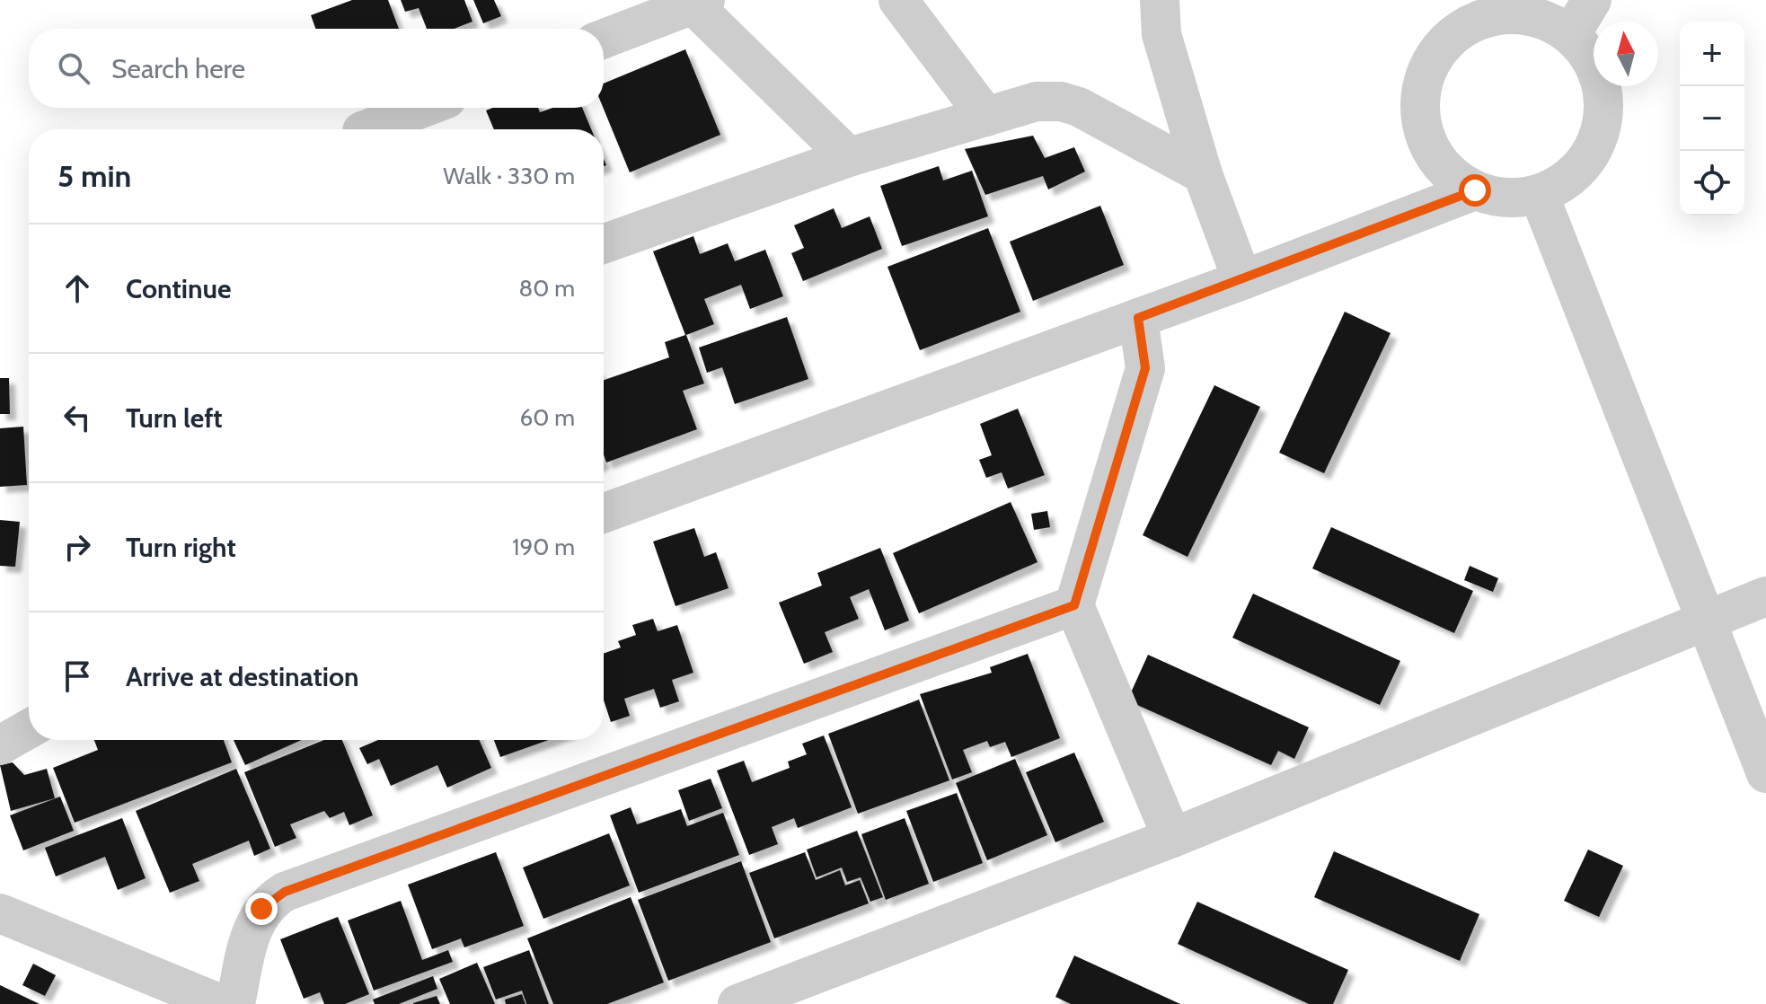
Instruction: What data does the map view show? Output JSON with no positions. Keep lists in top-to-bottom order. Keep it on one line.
{"north":"top","page":{"map_buttons":["+","−"],"search":"Search here","heading":["5 min","Walk · 330 m"],"list":[["Continue","80 m"],["Turn left","60 m"],["Turn right","190 m"],"Arrive at destination"]}}
